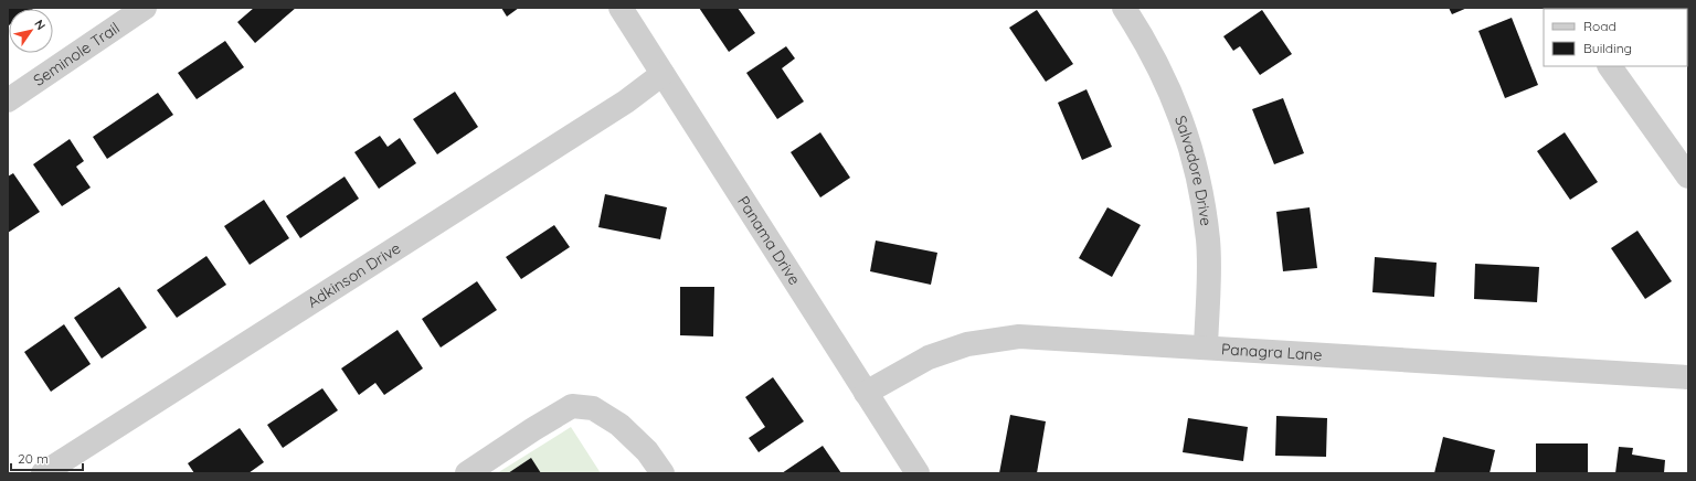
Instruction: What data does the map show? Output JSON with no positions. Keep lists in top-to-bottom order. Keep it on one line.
{"streets":{"street":["Seminole Trail","Salvadore Drive","Panama Drive","Adkinson Drive","Panagra Lane"]},"crossings":[["Salvadore Drive","Panagra Lane"],["Panama Drive","Adkinson Drive"],["Panama Drive","Panagra Lane"]],"legend":["Road","Building"],"scale_bar":"20 m","north":"top right"}
